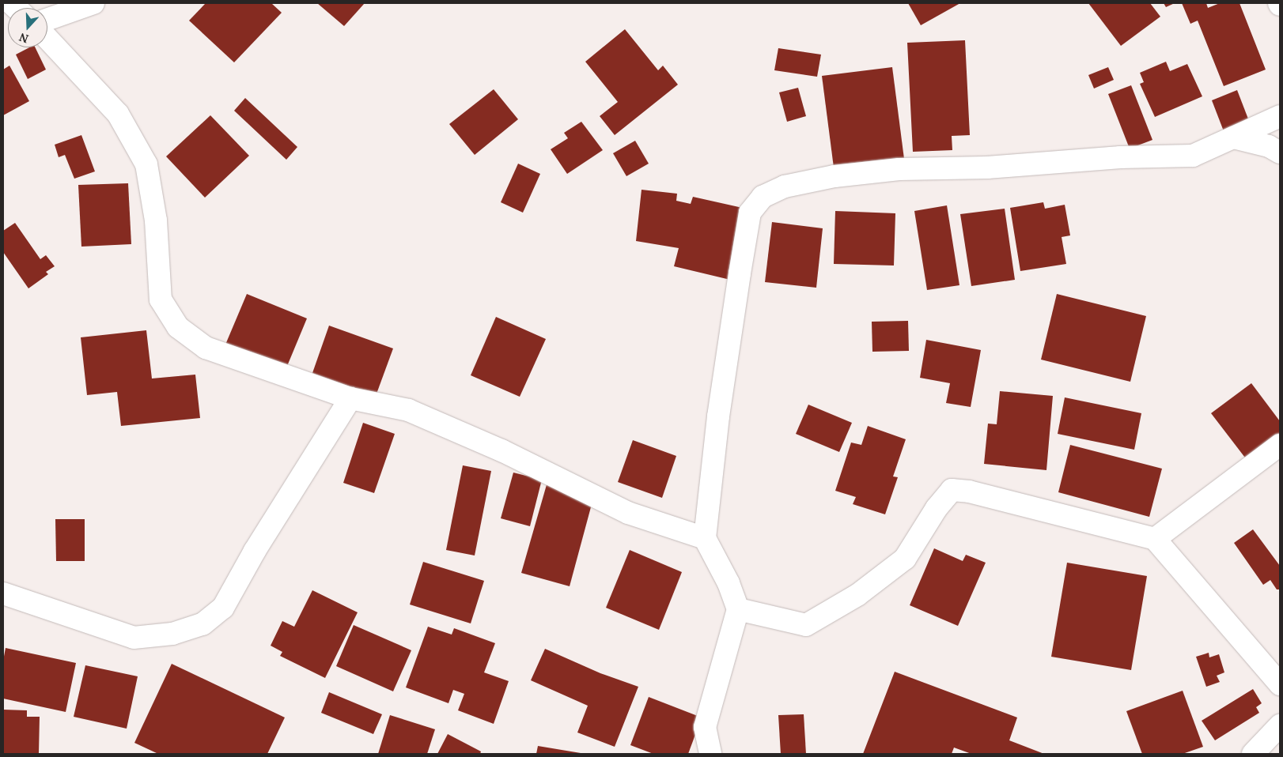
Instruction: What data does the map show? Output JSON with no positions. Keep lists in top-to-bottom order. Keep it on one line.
{"north":"bottom"}
